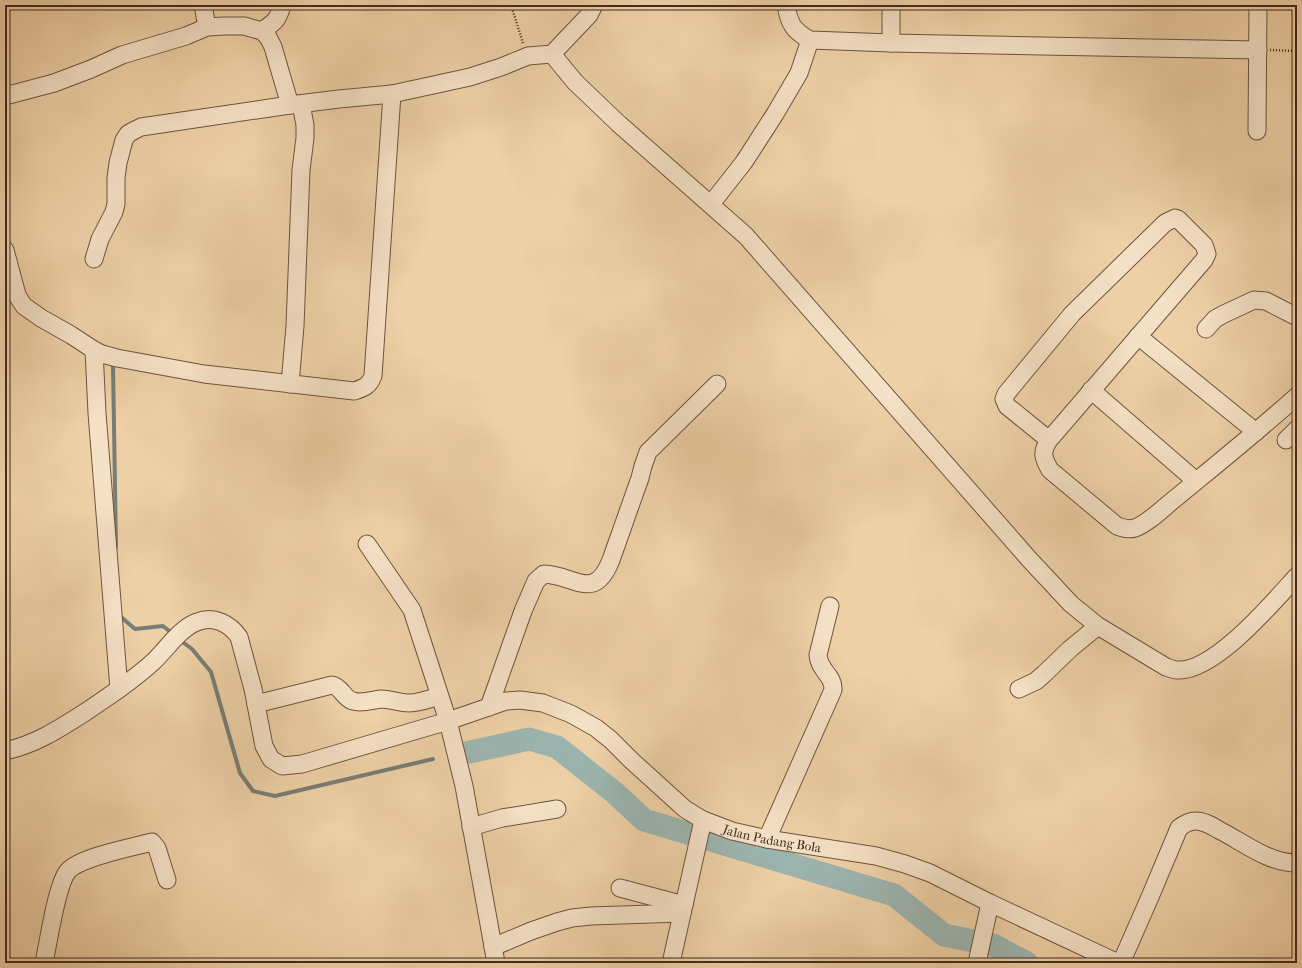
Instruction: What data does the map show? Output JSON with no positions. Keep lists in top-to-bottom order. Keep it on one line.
{"streets":{"street":["Jalan Padang Bola"]}}
